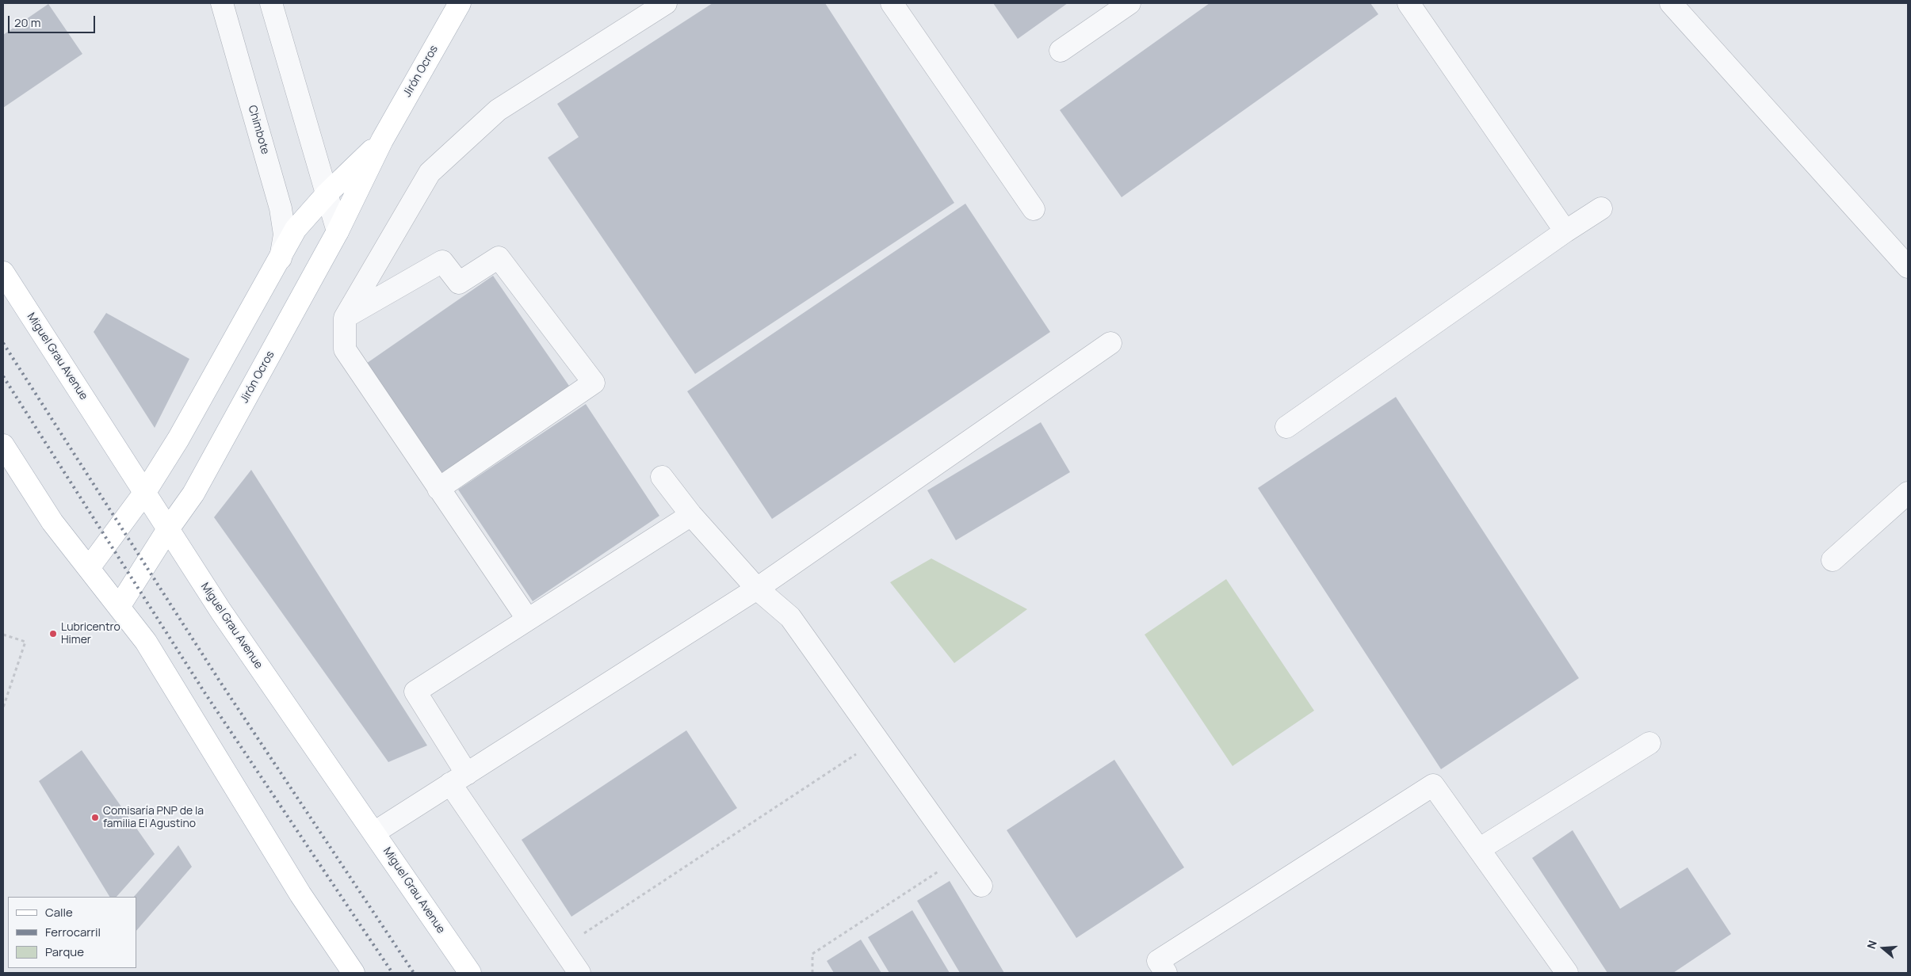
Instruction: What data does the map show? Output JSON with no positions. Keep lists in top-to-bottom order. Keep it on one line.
{"streets":{"main road":["Jirón Ocros","Miguel Grau Avenue"],"street":["Chimbote"]},"crossings":[["Jirón Ocros","Chimbote"],["Jirón Ocros","Miguel Grau Avenue"]],"places":["Lubricentro Himer","Comisaría PNP de la familia El Agustino"],"legend":["Calle","Ferrocarril","Parque"],"scale_bar":"20 m","north":"left"}
